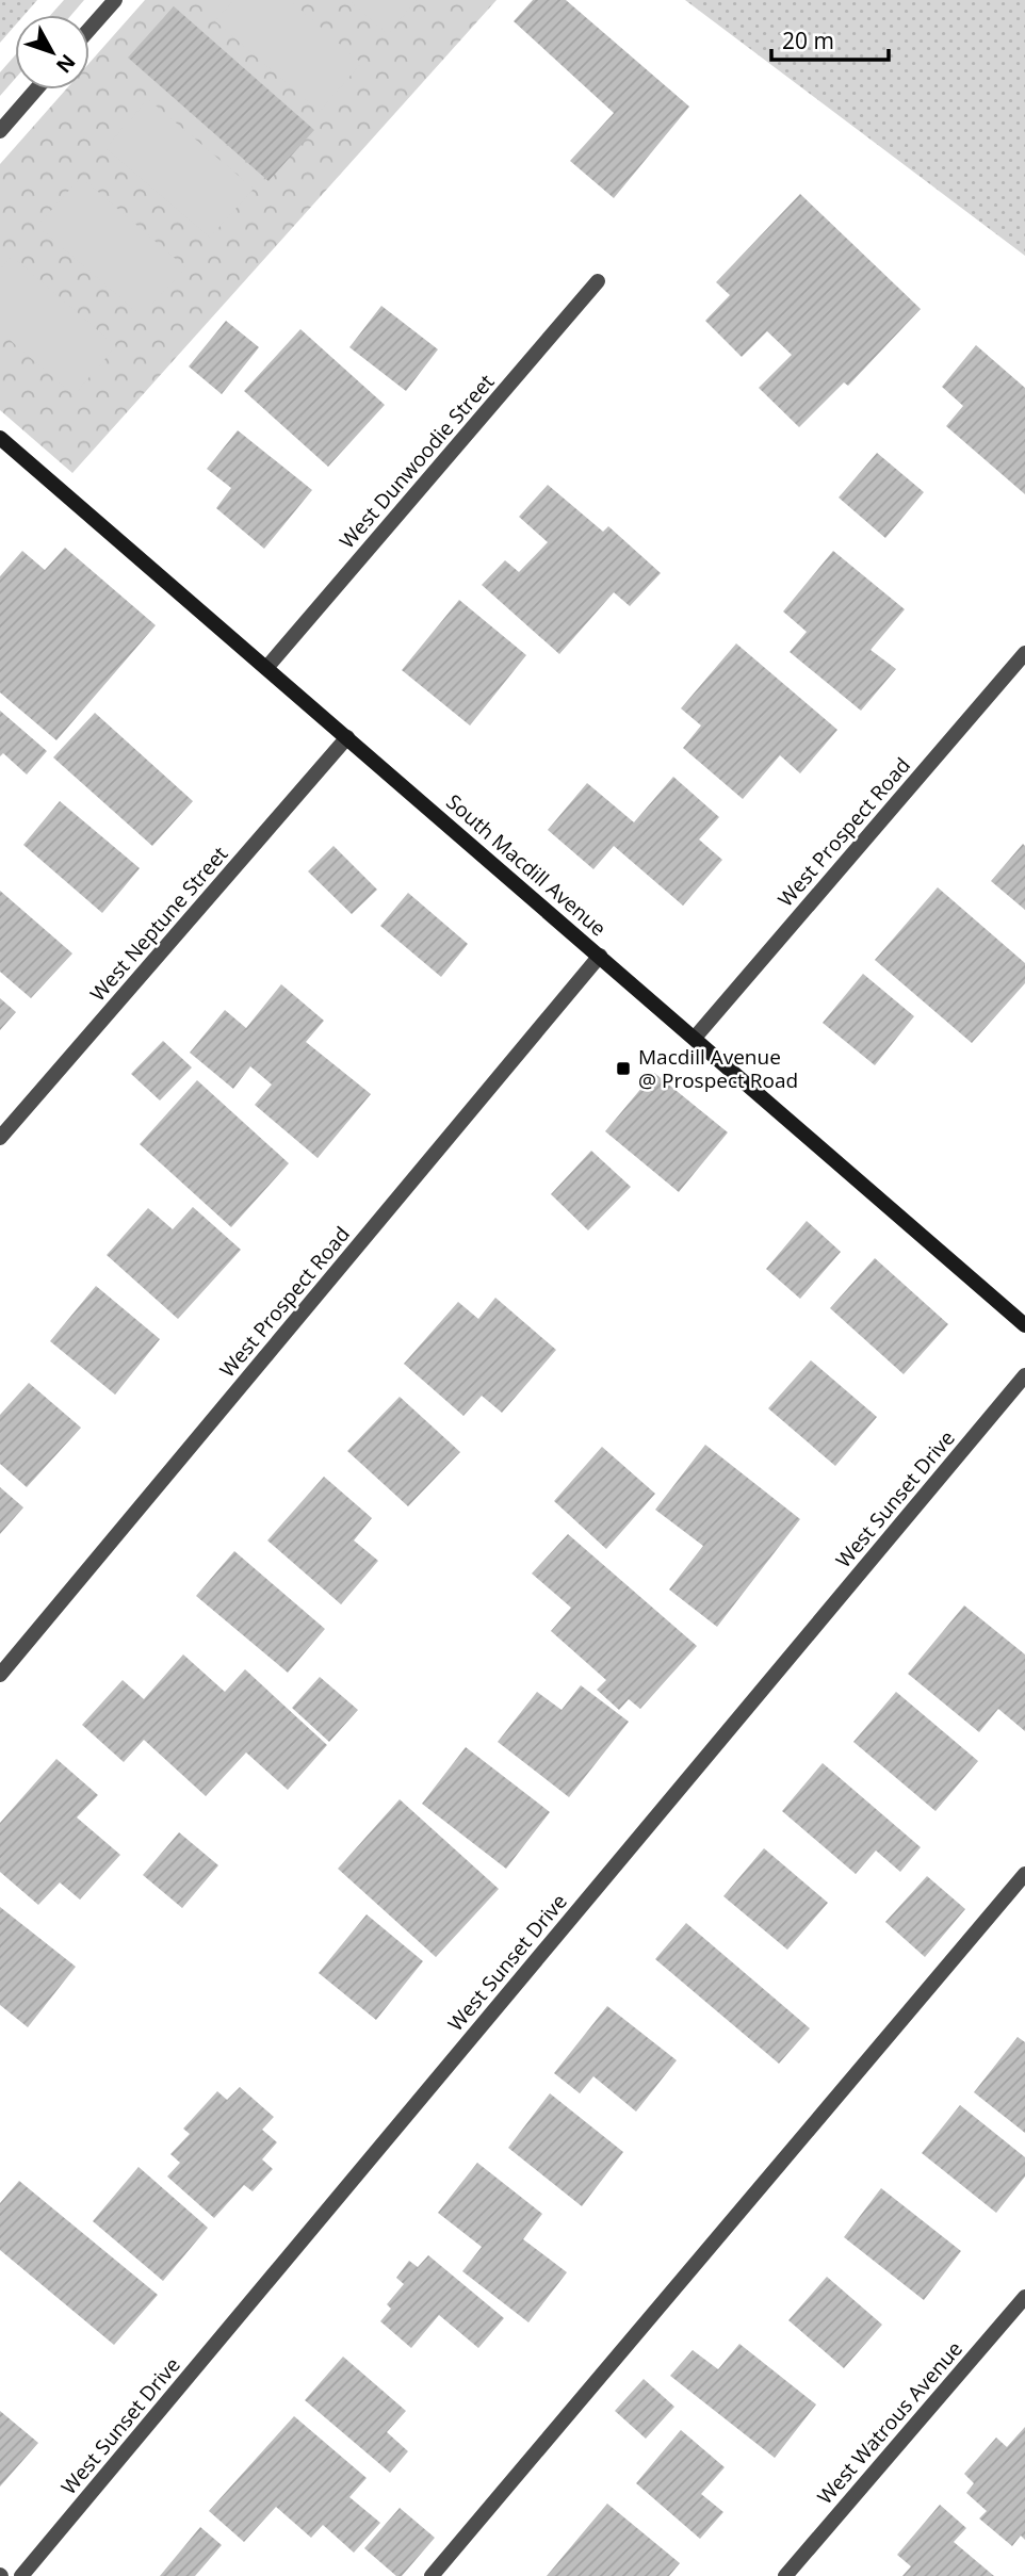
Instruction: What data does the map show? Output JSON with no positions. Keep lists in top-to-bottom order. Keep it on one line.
{"streets":{"street":["West Dunwoodie Street","West Prospect Road","South Macdill Avenue","West Neptune Street","West Sunset Drive","West Watrous Avenue"]},"crossings":[["West Dunwoodie Street","South Macdill Avenue"],["West Prospect Road","South Macdill Avenue"],["South Macdill Avenue","West Neptune Street"]],"places":{"transit":["Macdill Avenue @ Prospect Road"]},"scale_bar":"20 m","north":"bottom right"}
